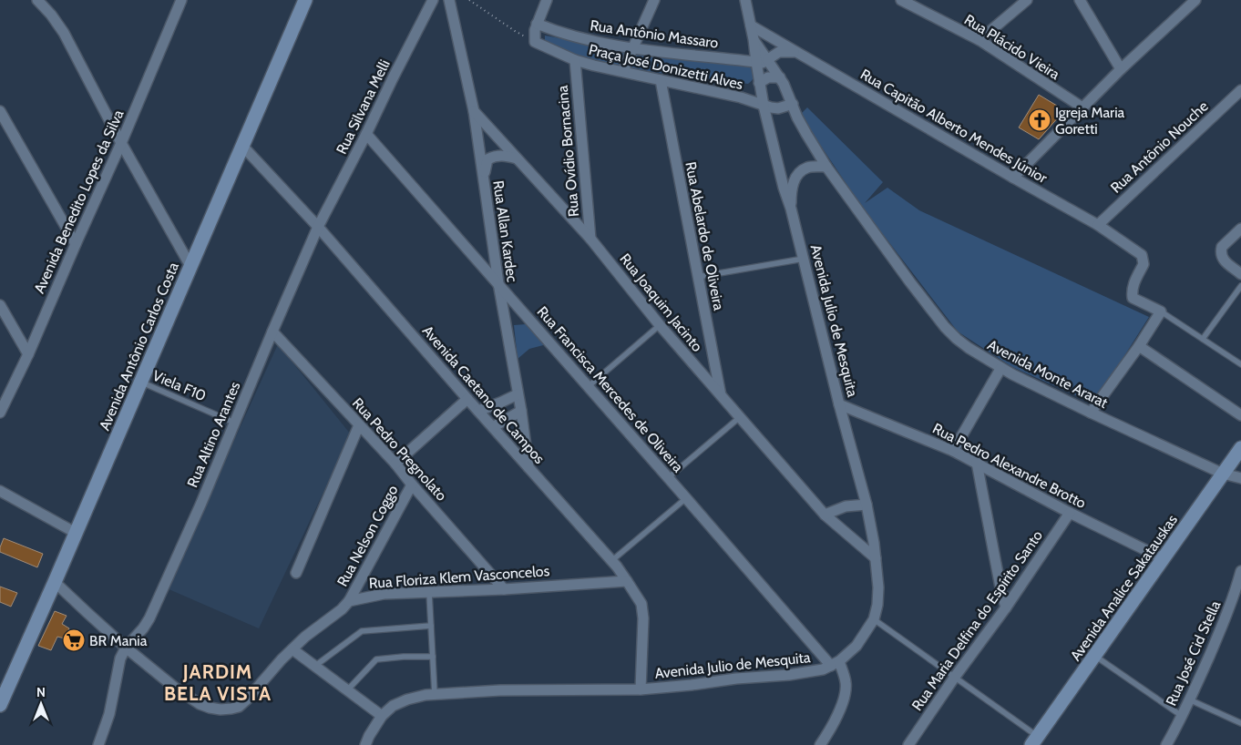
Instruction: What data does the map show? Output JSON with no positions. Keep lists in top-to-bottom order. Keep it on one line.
{"streets":{"main road":["Avenida Antônio Carlos Costa","Avenida Analice Sakatauskas"],"street":["Rua Antônio Massaro","Rua Plácido Vieira","Praça José Donizetti Alves","Rua Silvana Melli","Rua Capitão Alberto Mendes Júnior","Rua Antônio Nouche","Rua Ovídio Bornacina","Avenida Benedito Lopes da Silva","Rua Allan Kardec","Rua Abelardo de Oliveira","Rua Joaquim Jacinto","Avenida Julio de Mesquita","Avenida Monte Ararat","Rua Francisca Mercedes de Oliveira","Avenida Caetano de Campos","Rua Altino Arantes","Rua Pedro Pregnolato","Rua Pedro Alexandre Brotto","Rua Nelson Coggo","Rua Floriza Klem Vasconcelos","Rua Maria Delfina do Espírito Santo","Rua José Cid Stella"],"lane":["Viela F10"]},"crossings":[["Rua Antônio Massaro","Avenida Julio de Mesquita"],["Rua Antônio Massaro","Avenida Monte Ararat"],["Praça José Donizetti Alves","Rua Ovídio Bornacina"],["Praça José Donizetti Alves","Rua Abelardo de Oliveira"],["Praça José Donizetti Alves","Avenida Julio de Mesquita"],["Praça José Donizetti Alves","Avenida Monte Ararat"],["Rua Silvana Melli","Rua Francisca Mercedes de Oliveira"],["Rua Silvana Melli","Avenida Caetano de Campos"],["Rua Silvana Melli","Rua Altino Arantes"],["Rua Capitão Alberto Mendes Júnior","Rua Antônio Nouche"],["Rua Capitão Alberto Mendes Júnior","Avenida Julio de Mesquita"],["Rua Ovídio Bornacina","Rua Joaquim Jacinto"],["Rua Allan Kardec","Rua Joaquim Jacinto"],["Rua Allan Kardec","Rua Francisca Mercedes de Oliveira"],["Rua Allan Kardec","Avenida Caetano de Campos"],["Rua Abelardo de Oliveira","Rua Joaquim Jacinto"],["Rua Joaquim Jacinto","Avenida Julio de Mesquita"],["Avenida Julio de Mesquita","Avenida Monte Ararat"],["Avenida Julio de Mesquita","Rua Francisca Mercedes de Oliveira"],["Avenida Julio de Mesquita","Avenida Caetano de Campos"],["Avenida Julio de Mesquita","Rua Pedro Alexandre Brotto"],["Avenida Antônio Carlos Costa","Viela F10"],["Avenida Antônio Carlos Costa","Avenida Caetano de Campos"],["Avenida Antônio Carlos Costa","Rua Floriza Klem Vasconcelos"],["Avenida Monte Ararat","Avenida Analice Sakatauskas"],["Viela F10","Rua Altino Arantes"],["Avenida Caetano de Campos","Rua Altino Arantes"],["Avenida Caetano de Campos","Rua Floriza Klem Vasconcelos"],["Rua Altino Arantes","Rua Pedro Pregnolato"],["Rua Altino Arantes","Rua Floriza Klem Vasconcelos"],["Rua Pedro Pregnolato","Rua Nelson Coggo"],["Rua Pedro Pregnolato","Rua Floriza Klem Vasconcelos"],["Rua Pedro Alexandre Brotto","Avenida Analice Sakatauskas"],["Rua Pedro Alexandre Brotto","Rua Maria Delfina do Espírito Santo"],["Rua Nelson Coggo","Rua Floriza Klem Vasconcelos"]],"districts":["JARDIM BELA VISTA"],"places":{"church":["Igreja Maria Goretti"],"supermarket":["BR Mania"]},"north":"top"}
